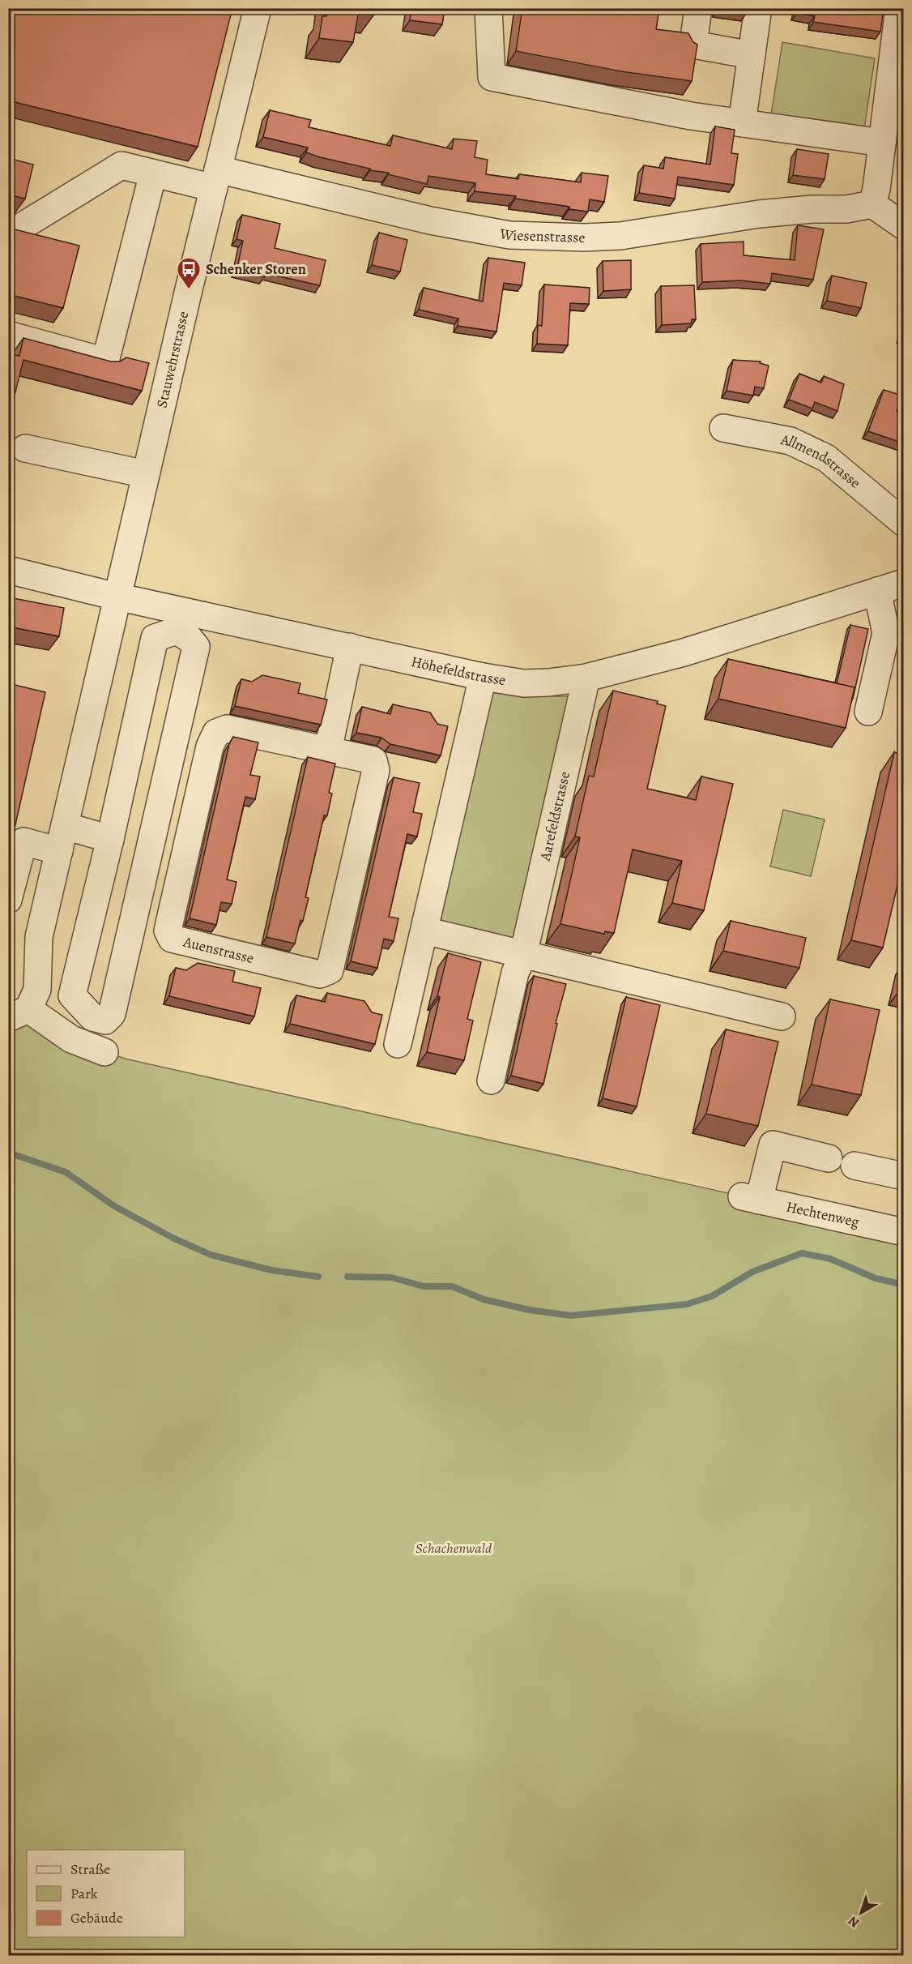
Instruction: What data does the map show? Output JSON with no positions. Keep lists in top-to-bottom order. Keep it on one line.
{"streets":{"street":["Wiesenstrasse","Stauwehrstrasse","Allmendstrasse","Höhefeldstrasse","Aarefeldstrasse","Auenstrasse","Hechtenweg"]},"crossings":[["Wiesenstrasse","Stauwehrstrasse"],["Stauwehrstrasse","Höhefeldstrasse"],["Höhefeldstrasse","Aarefeldstrasse"]],"parks":["Schachenwald"],"places":{"bus stop":["Schenker Storen"]},"legend":["Straße","Park","Gebäude"],"north":"bottom left"}
